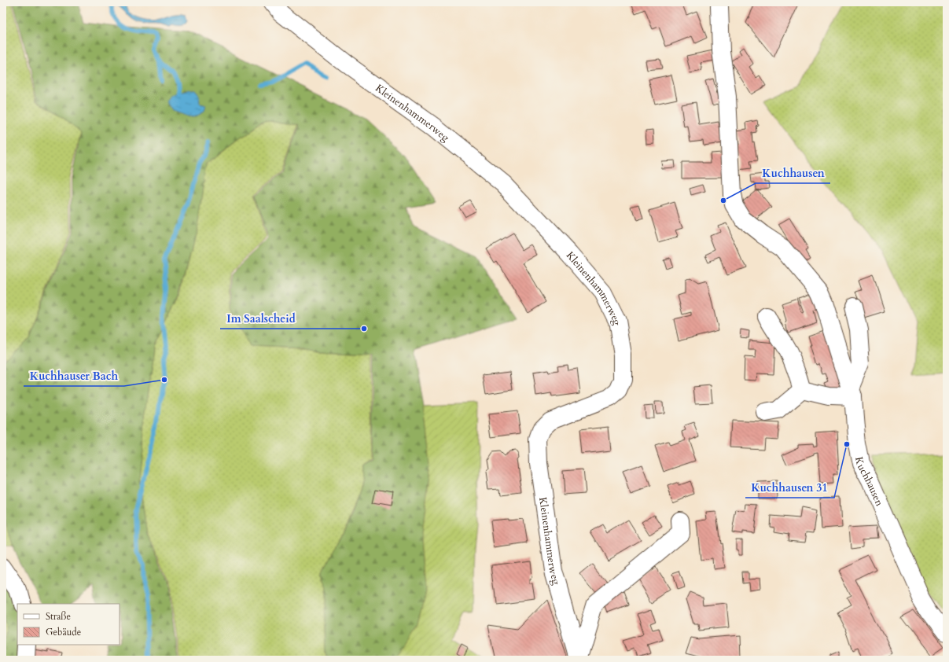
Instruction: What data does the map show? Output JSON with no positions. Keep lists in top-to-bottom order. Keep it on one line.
{"streets":{"street":["Kleinenhammerweg","Kuchhausen"]},"places":["Kuchhausen","Im Saalscheid","Kuchhauser Bach","Kuchhausen 31"],"legend":["Straße","Gebäude"]}
